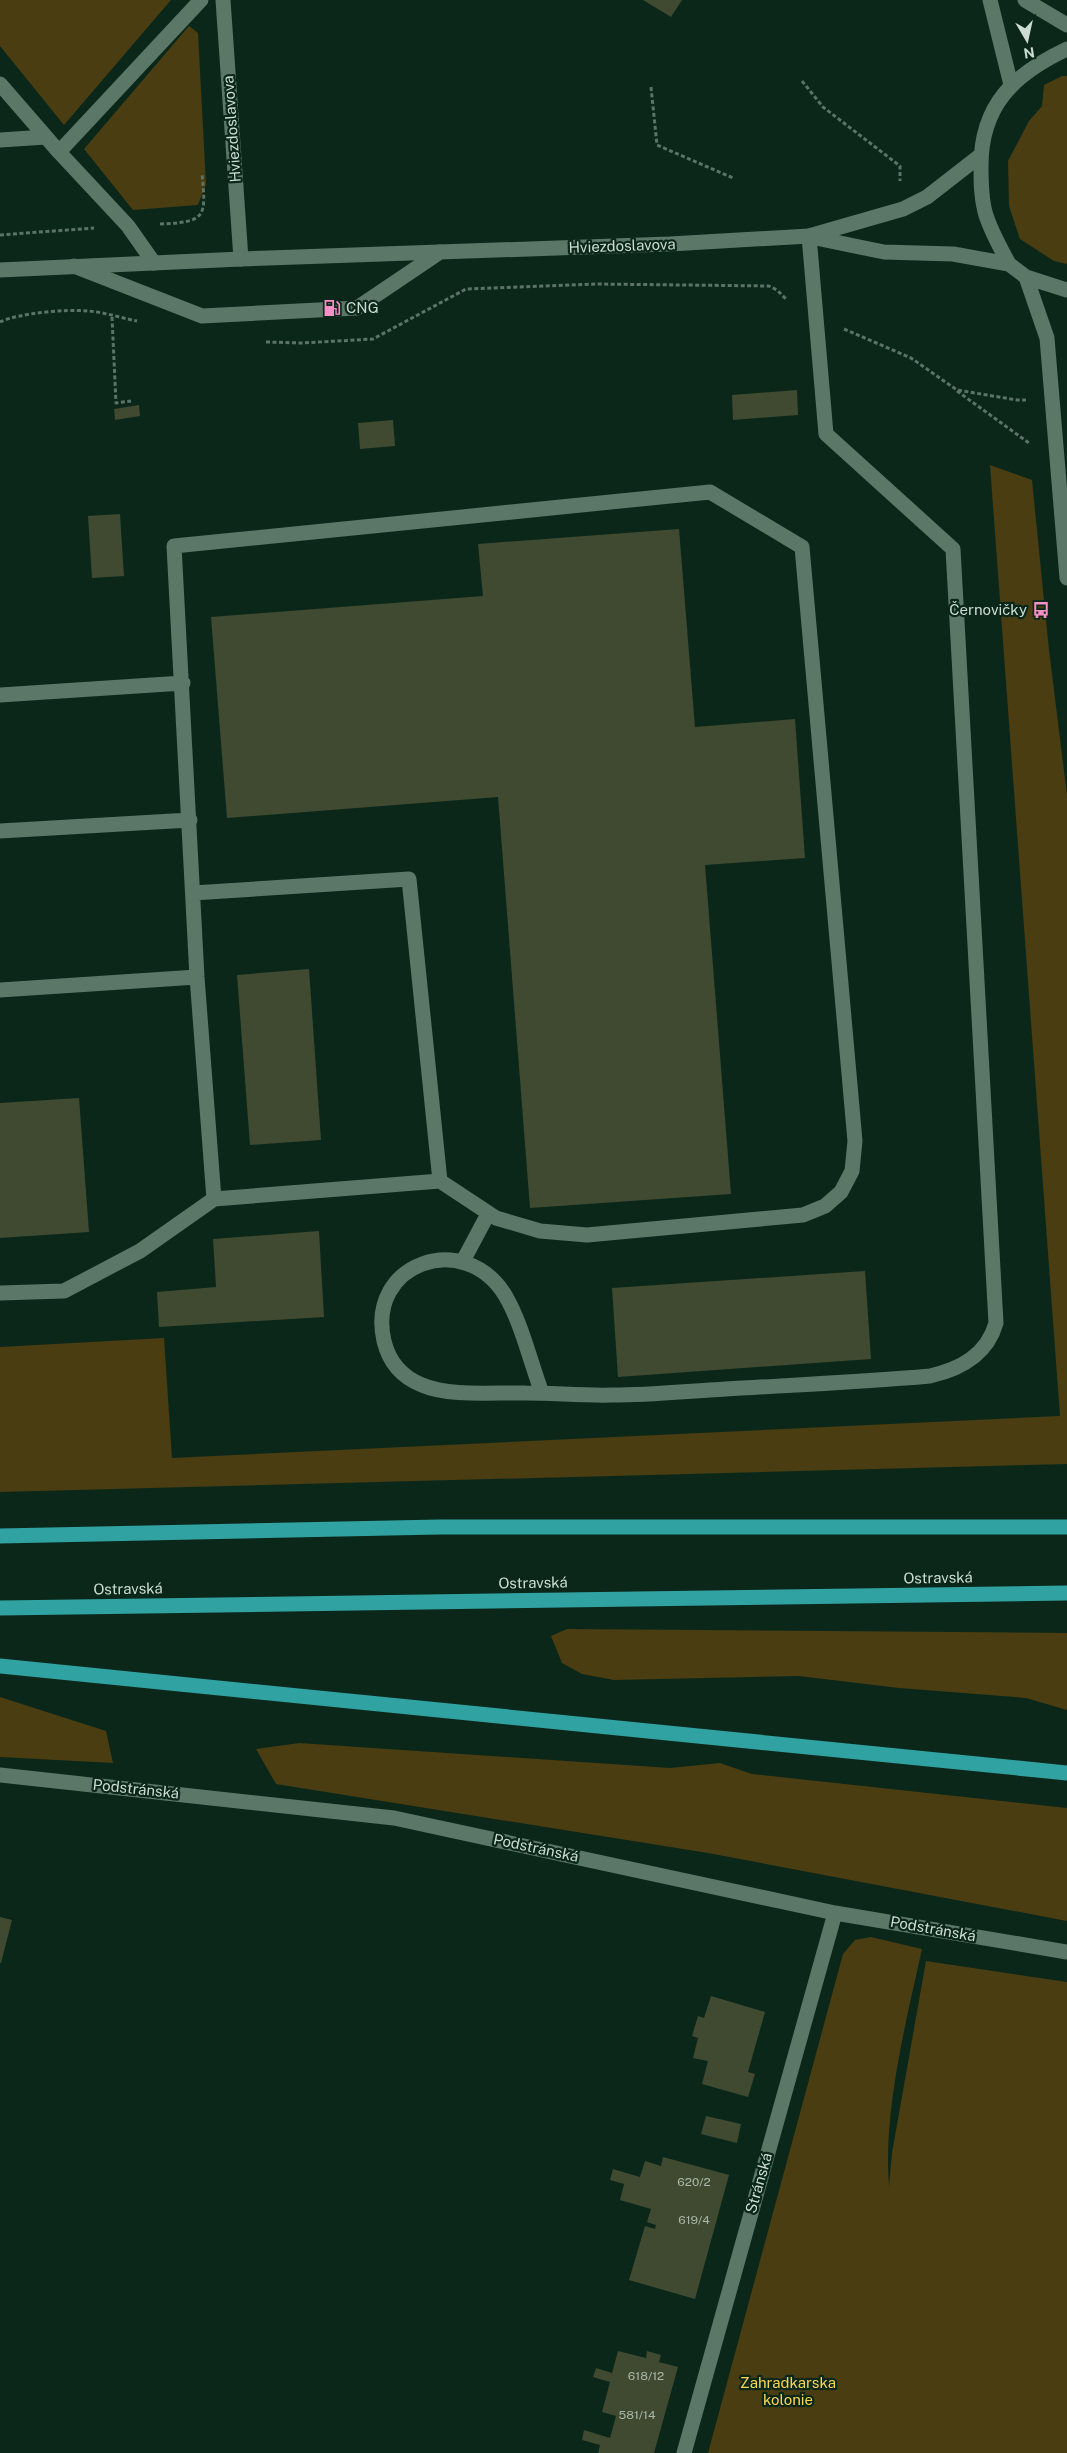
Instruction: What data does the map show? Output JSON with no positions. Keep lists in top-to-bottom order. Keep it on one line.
{"streets":{"highway":["Ostravská"],"street":["Hviezdoslavova","Podstránská","Stránská"]},"crossings":[["Podstránská","Stránská"]],"parks":["Zahradkarska kolonie"],"places":{"fuel station":["CNG"],"bus stop":["Černovičky"]},"house_numbers":["620/2","619/4","618/12","581/14"],"north":"bottom"}
